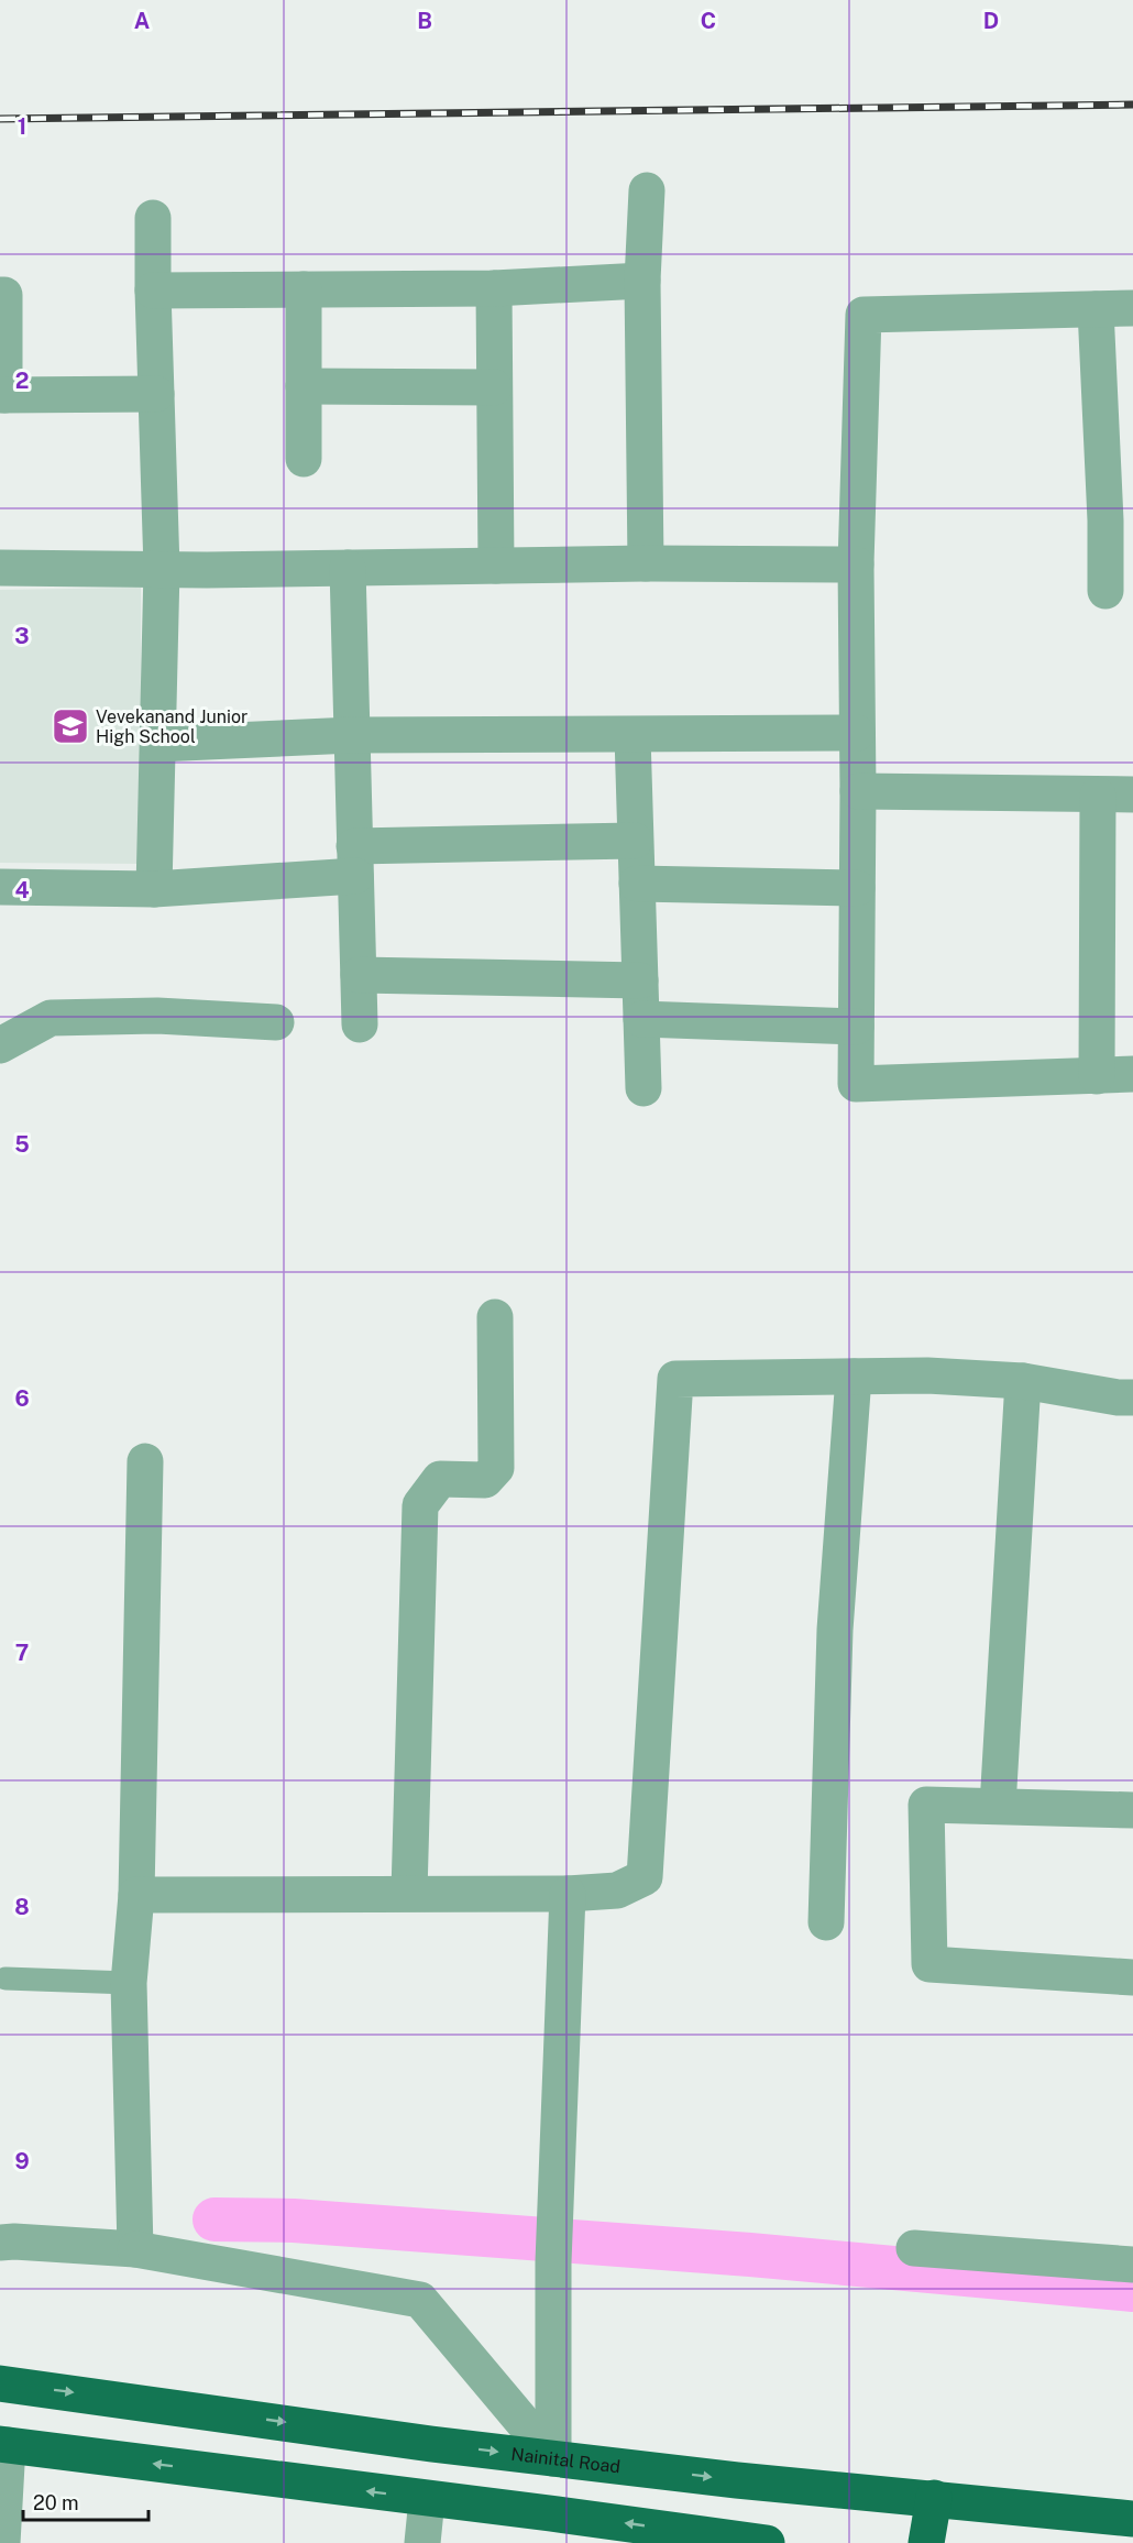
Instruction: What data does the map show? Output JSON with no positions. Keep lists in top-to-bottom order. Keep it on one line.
{"streets":{"highway":["Nainital Road"]},"places":{"school or university":["Vevekanand Junior High School"]},"scale_bar":"20 m","grid":{"columns":["A","B","C","D"],"rows":["1","2","3","4","5","6","7","8","9"]}}
